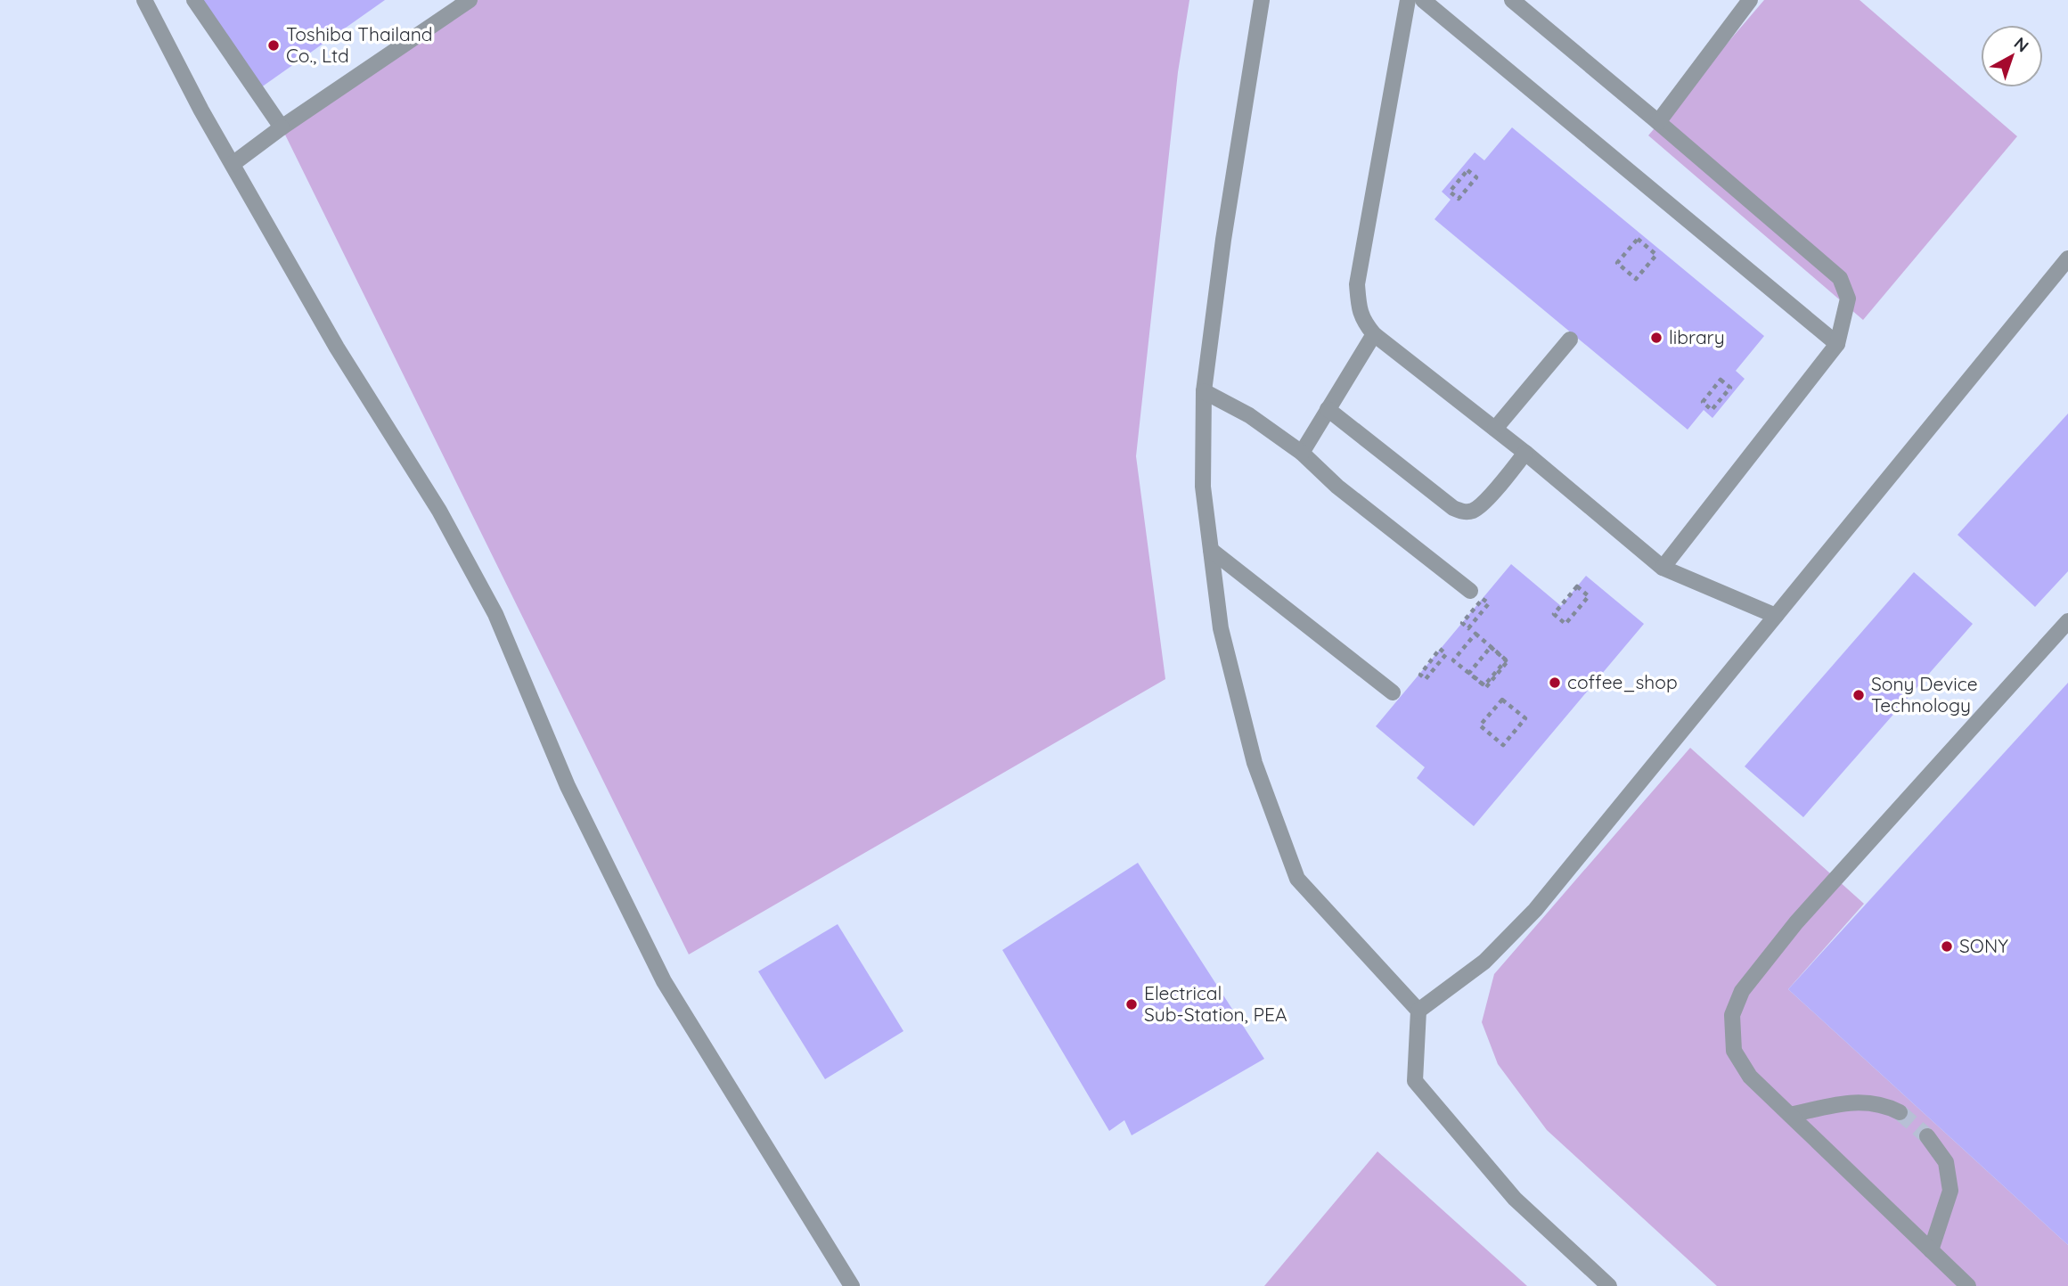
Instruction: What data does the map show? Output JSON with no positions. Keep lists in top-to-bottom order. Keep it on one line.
{"places":["Toshiba Thailand Co., Ltd","library","coffee_shop","Sony Device Technology","SONY","Electrical Sub-Station, PEA"],"north":"top right"}
